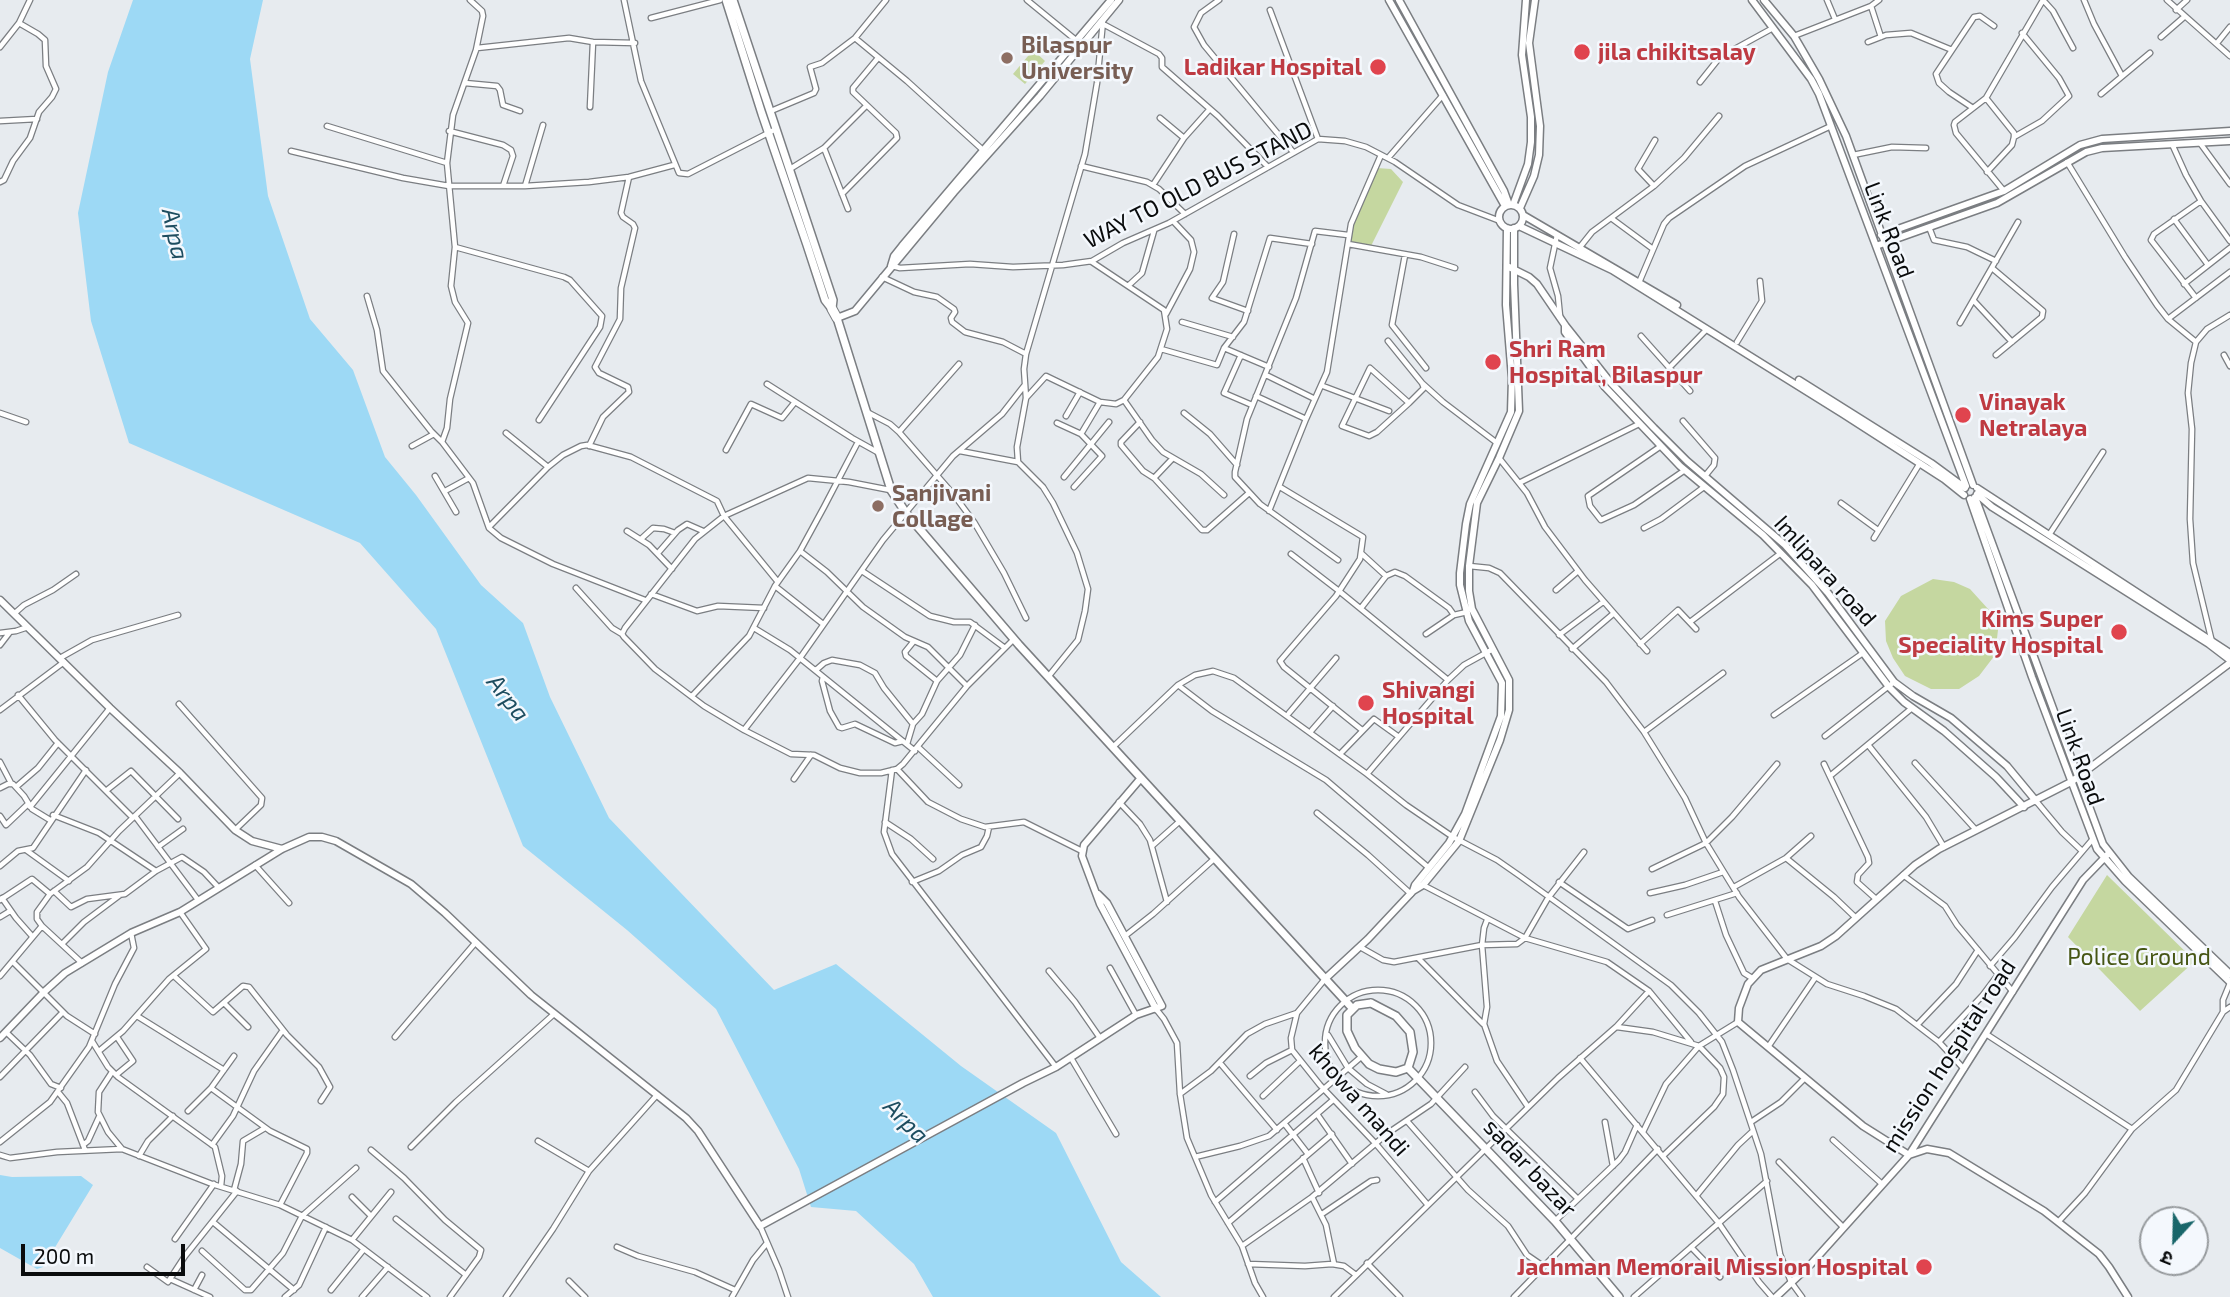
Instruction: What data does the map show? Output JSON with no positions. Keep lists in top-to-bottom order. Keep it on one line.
{"streets":{"main road":["sadar bazar"],"street":["WAY TO OLD BUS STAND","Link Road","Imlipara road","mission hospital road","khowa mandi"]},"crossings":[["Link Road","mission hospital road"]],"water":["Arpa"],"parks":["Police Ground"],"places":["jila chikitsalay","Bilaspur University","Ladikar Hospital","Shri Ram Hospital, Bilaspur","Vinayak Netralaya","Sanjivani Collage","Kims Super Speciality Hospital","Shivangi Hospital","Jachman Memorail Mission Hospital"],"scale_bar":"200 m","north":"bottom"}
